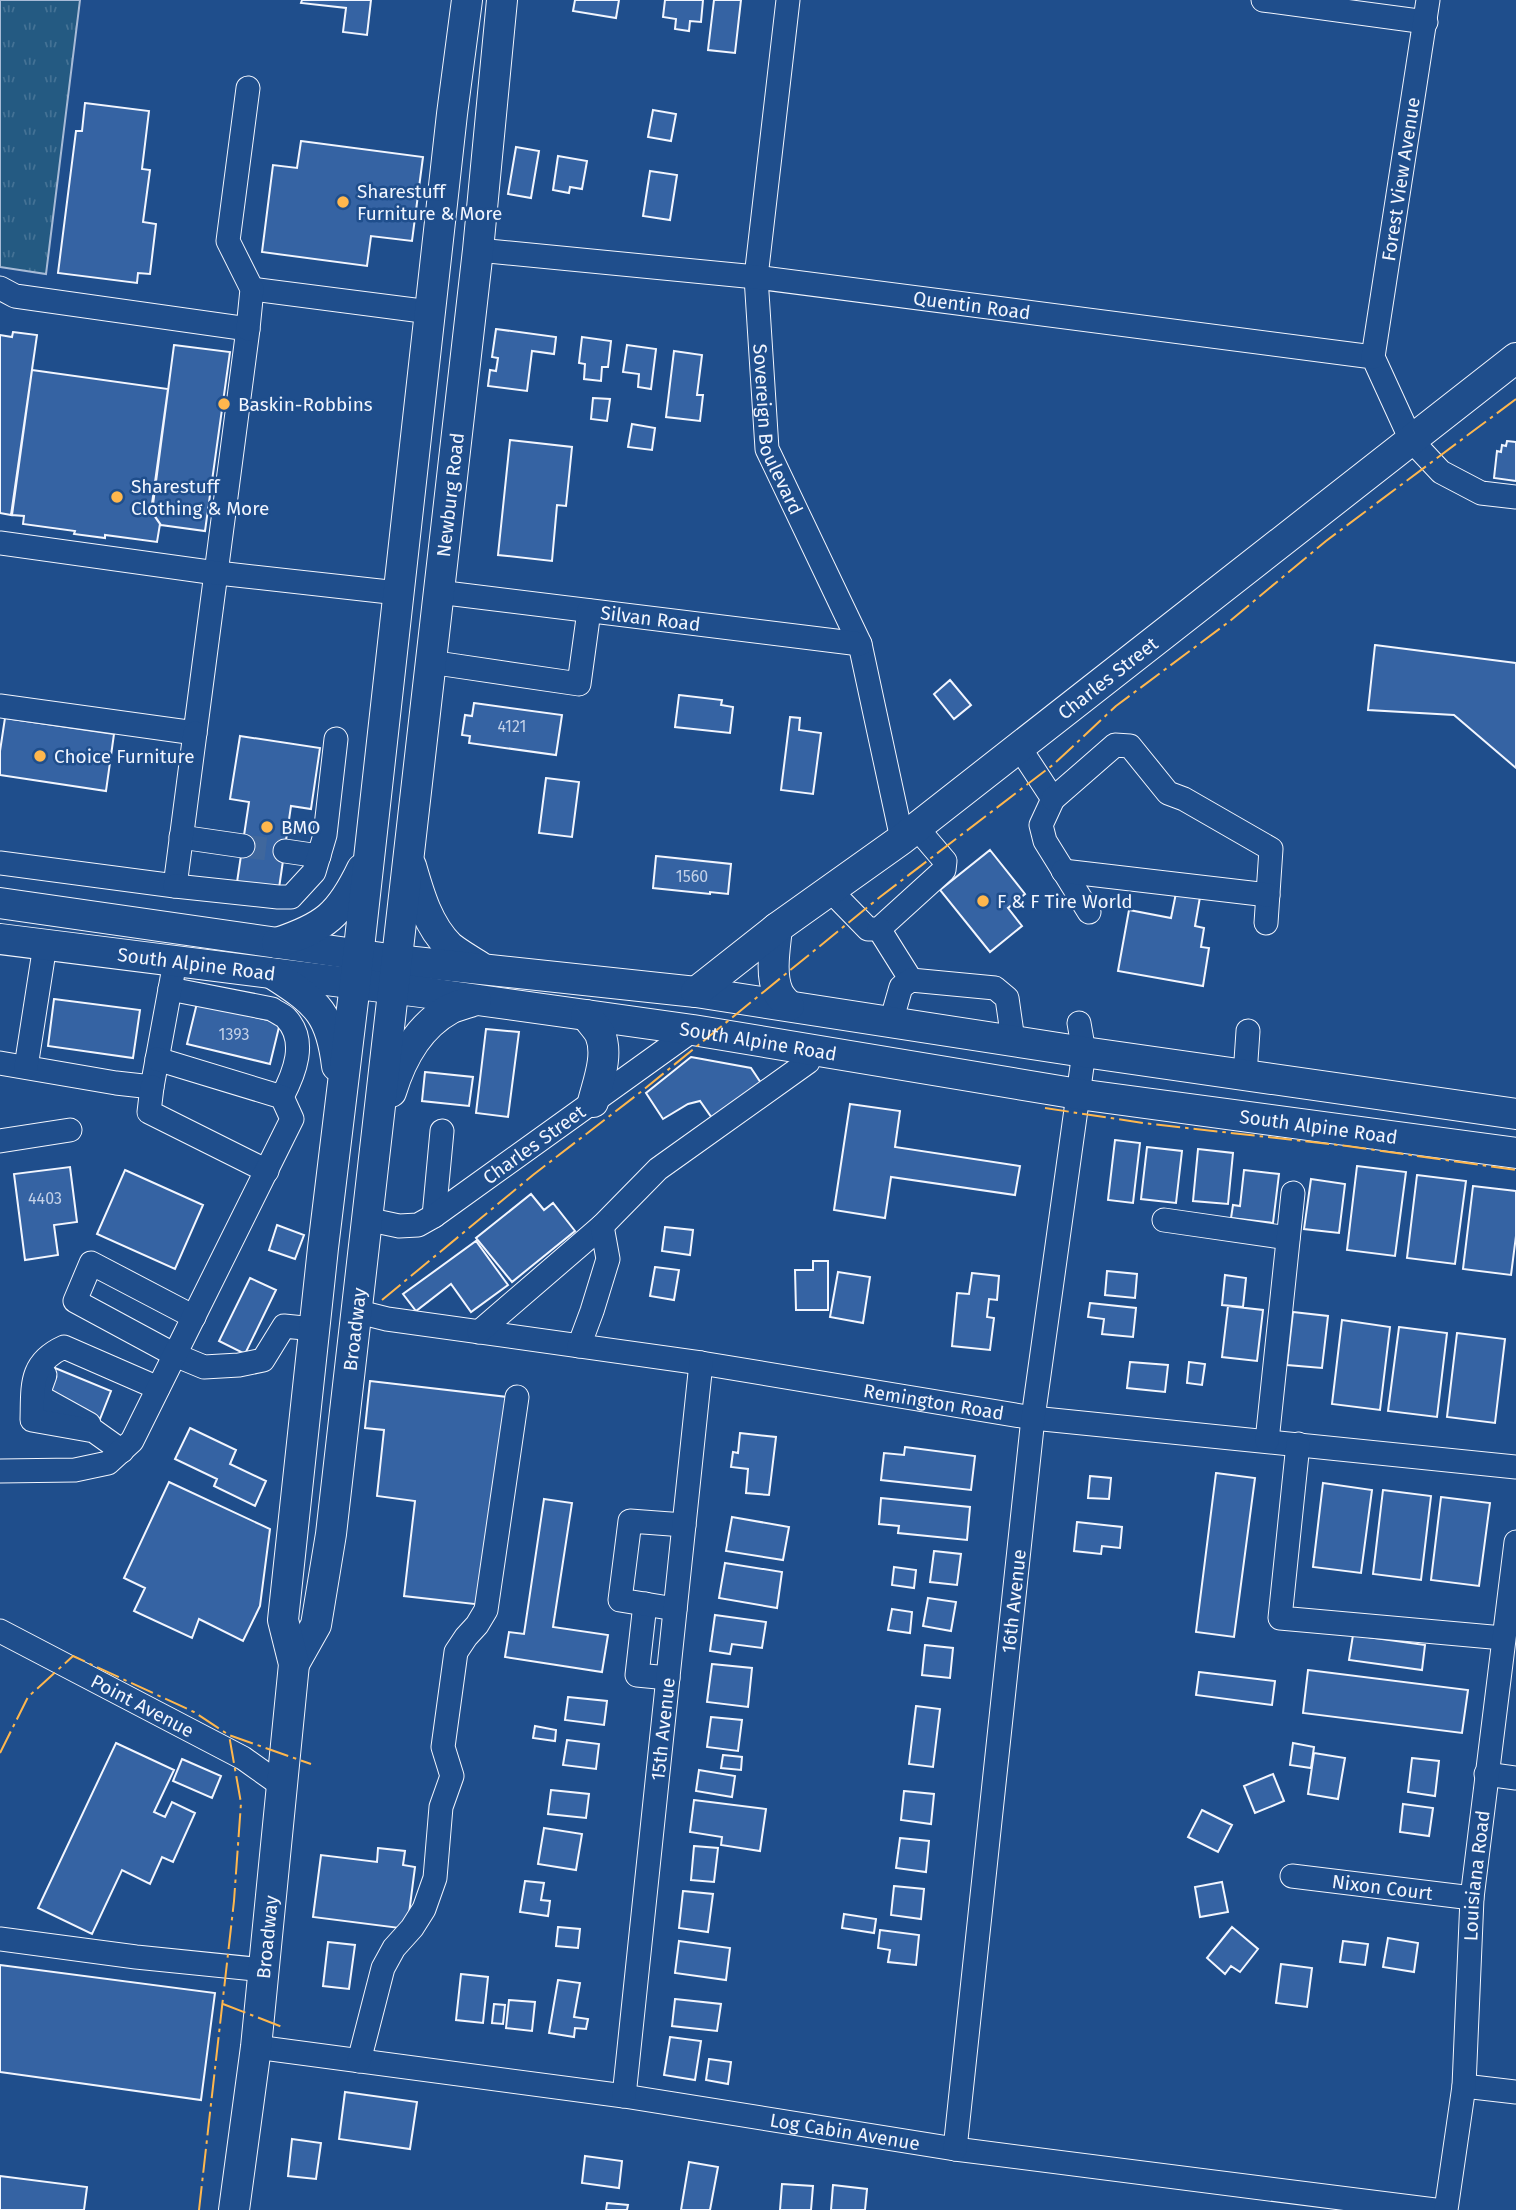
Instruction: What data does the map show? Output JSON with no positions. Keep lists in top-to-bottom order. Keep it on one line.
{"streets":{"main road":["Newburg Road","Charles Street","South Alpine Road","Broadway"],"street":["Forest View Avenue","Quentin Road","Sovereign Boulevard","Silvan Road","Remington Road","16th Avenue","Point Avenue","15th Avenue","Louisiana Road","Nixon Court","Log Cabin Avenue"]},"crossings":[["Forest View Avenue","Quentin Road"],["Quentin Road","Sovereign Boulevard"],["Quentin Road","Newburg Road"],["Sovereign Boulevard","Silvan Road"],["Sovereign Boulevard","Charles Street"],["Newburg Road","Silvan Road"],["Newburg Road","South Alpine Road"],["Newburg Road","Broadway"],["Charles Street","South Alpine Road"],["Charles Street","Broadway"],["South Alpine Road","Broadway"],["South Alpine Road","16th Avenue"],["Broadway","Remington Road"],["Broadway","Point Avenue"],["Broadway","Log Cabin Avenue"],["Remington Road","16th Avenue"],["Remington Road","15th Avenue"],["16th Avenue","Log Cabin Avenue"],["15th Avenue","Log Cabin Avenue"],["Louisiana Road","Nixon Court"]],"places":["Sharestuff Furniture & More","Baskin-Robbins","Sharestuff Clothing & More","Choice Furniture","BMO","F & F Tire World"],"house_numbers":["4121","1560","1393","4403"]}
